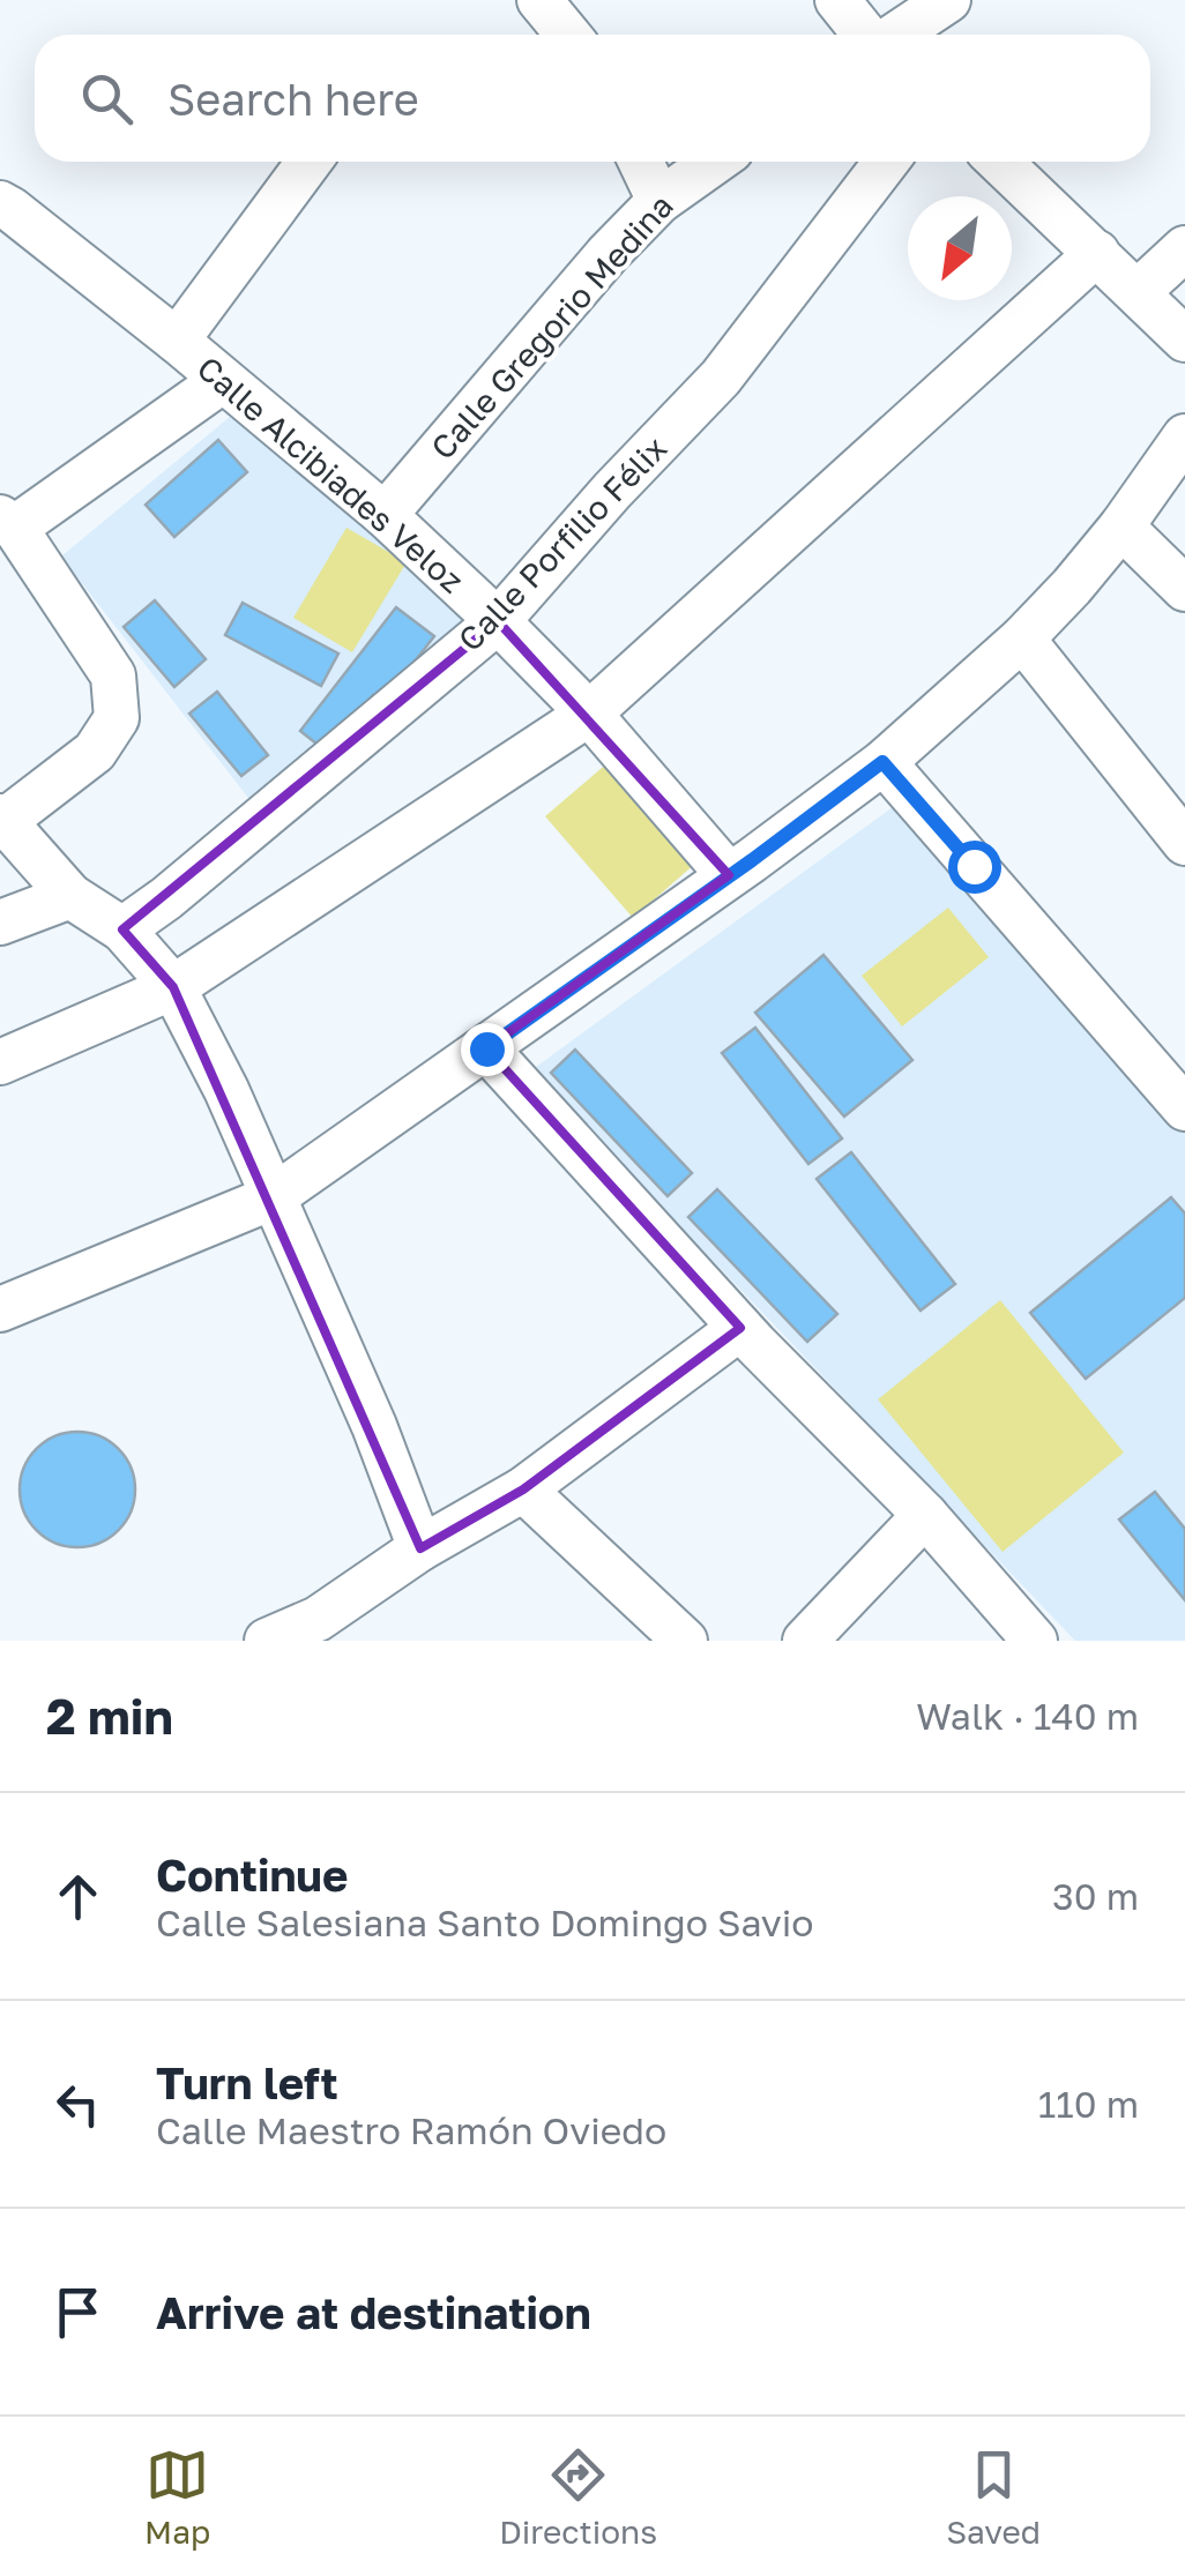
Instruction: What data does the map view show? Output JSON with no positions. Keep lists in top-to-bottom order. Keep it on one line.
{"streets":{"street":["Calle Gregorio Medina","Calle Alcibiades Veloz","Calle Porfilio Félix"]},"crossings":[["Calle Gregorio Medina","Calle Alcibiades Veloz"],["Calle Alcibiades Veloz","Calle Porfilio Félix"]],"north":"bottom left","page":{"search":"Search here","heading":["2 min","Walk · 140 m"],"list":[["Continue","Calle Salesiana Santo Domingo Savio","30 m"],["Turn left","Calle Maestro Ramón Oviedo","110 m"],"Arrive at destination"],"nav":["Map","Directions","Saved"]}}
